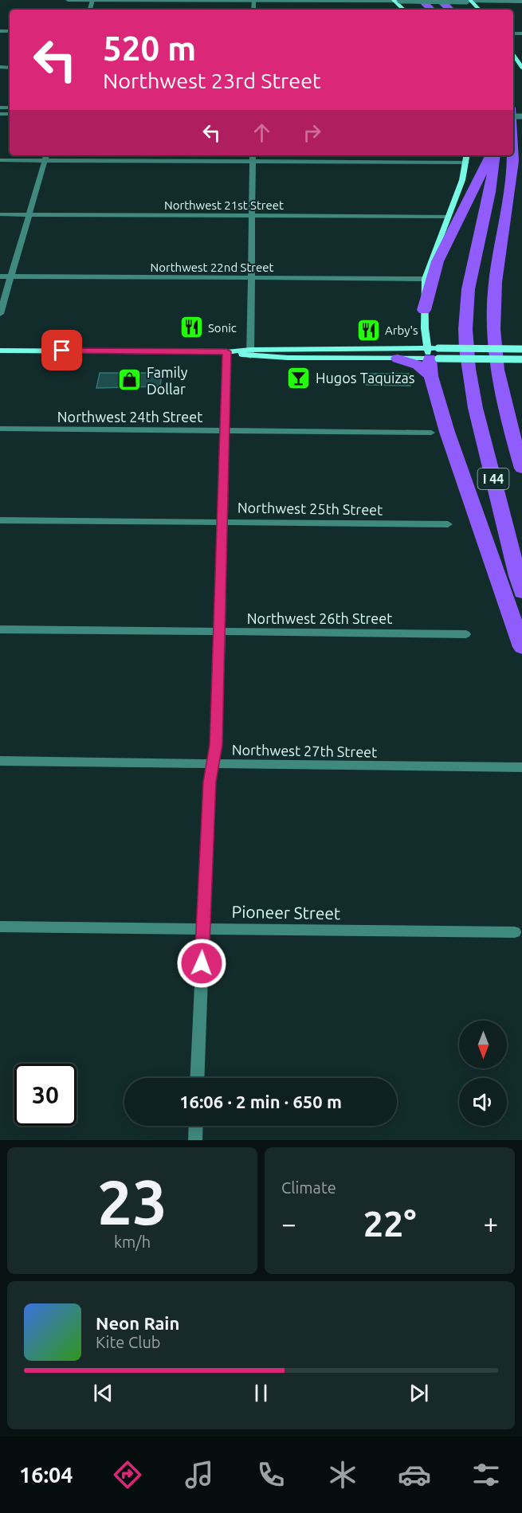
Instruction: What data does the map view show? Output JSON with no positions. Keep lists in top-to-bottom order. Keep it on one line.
{"streets":{"highway":["I 44"],"street":["Northwest 21st Street","Northwest 22nd Street","Northwest 24th Street","Northwest 25th Street","Northwest 26th Street","Northwest 27th Street","Pioneer Street"]},"places":{"restaurant":["Sonic","Arby's"],"bar":["Hugos Taquizas"],"shop":["Family Dollar"]},"north":"bottom","page":{"turn":["520 m","Northwest 23rd Street"],"limit":"30","trip":"16:06 · 2 min · 650 m","tile":[["23","km/h"],"Climate"],"heat":["−","22°","+"],"song":["Neon Rain","Kite Club"],"tabs":"16:04"}}
